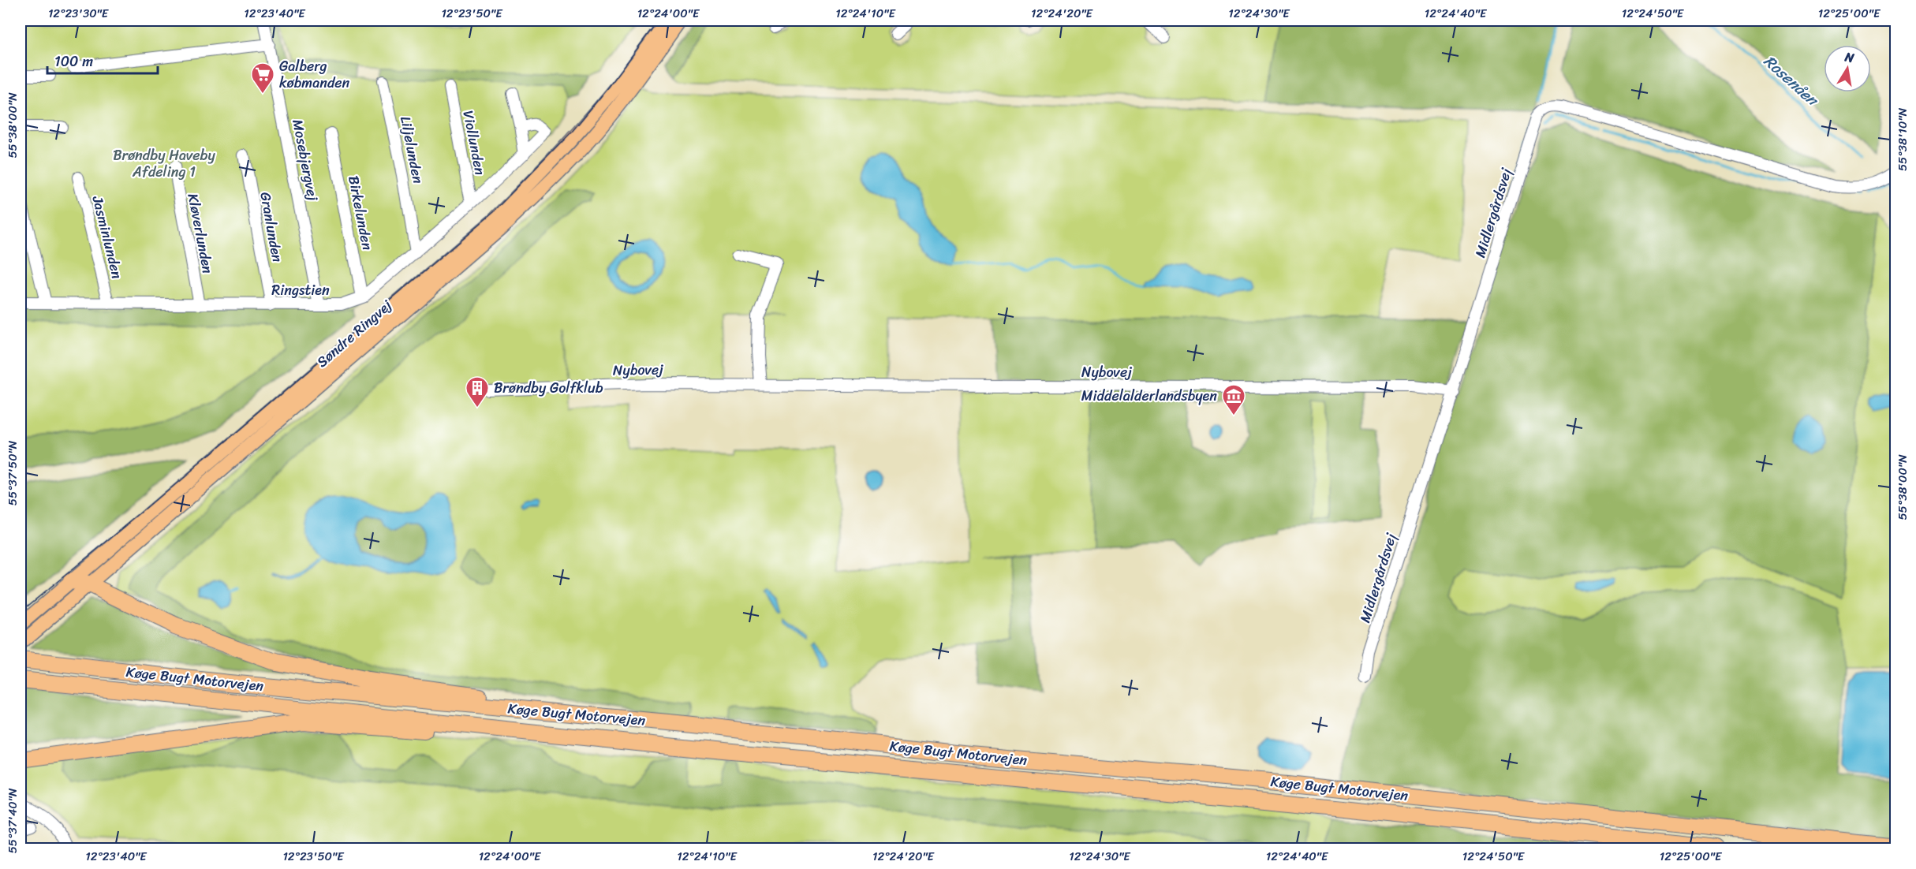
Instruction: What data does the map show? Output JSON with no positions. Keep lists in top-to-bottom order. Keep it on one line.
{"streets":{"highway":["Køge Bugt Motorvejen"],"main road":["Søndre Ringvej"],"street":["Viollunden","Liljelunden","Mosebjergvej","Birkelunden","Midlergårdsvej","Granlunden","Kløverlunden","Jasminlunden","Ringstien","Nybovej"]},"crossings":[["Viollunden","Ringstien"],["Liljelunden","Ringstien"],["Mosebjergvej","Ringstien"],["Birkelunden","Ringstien"],["Midlergårdsvej","Nybovej"],["Granlunden","Ringstien"],["Kløverlunden","Ringstien"],["Jasminlunden","Ringstien"]],"water":["Rosenåen"],"parks":["Brøndby Haveby Afdeling 1"],"places":{"supermarket":["Galberg købmanden"],"building":["Brøndby Golfklub"],"museum":["Middelalderlandsbyen"]},"scale_bar":"100 m","north":"top","coordinates":["12°23'30\"E","12°23'40\"E","12°23'50\"E","12°24'00\"E","12°24'10\"E","12°24'20\"E","12°24'30\"E","12°24'40\"E","12°24'50\"E","12°25'00\"E","55°38'00\"N","55°38'10\"N","55°37'50\"N","55°37'40\"N"]}
